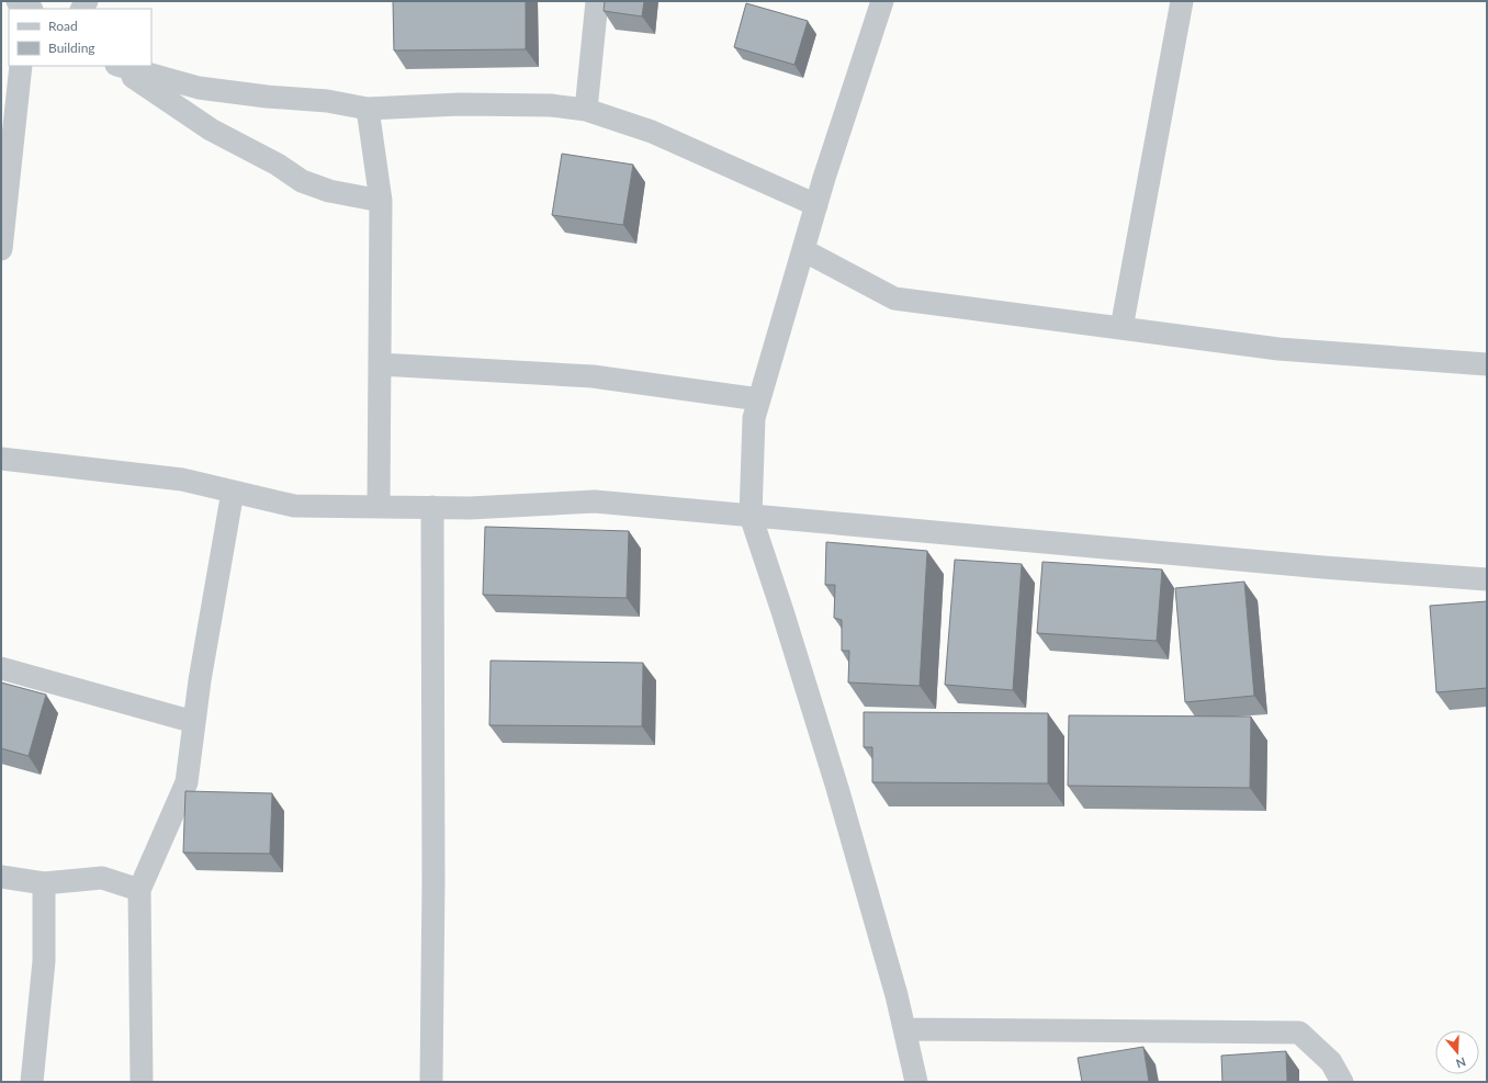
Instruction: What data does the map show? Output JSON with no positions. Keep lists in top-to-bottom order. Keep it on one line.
{"legend":["Road","Building"],"north":"bottom"}
